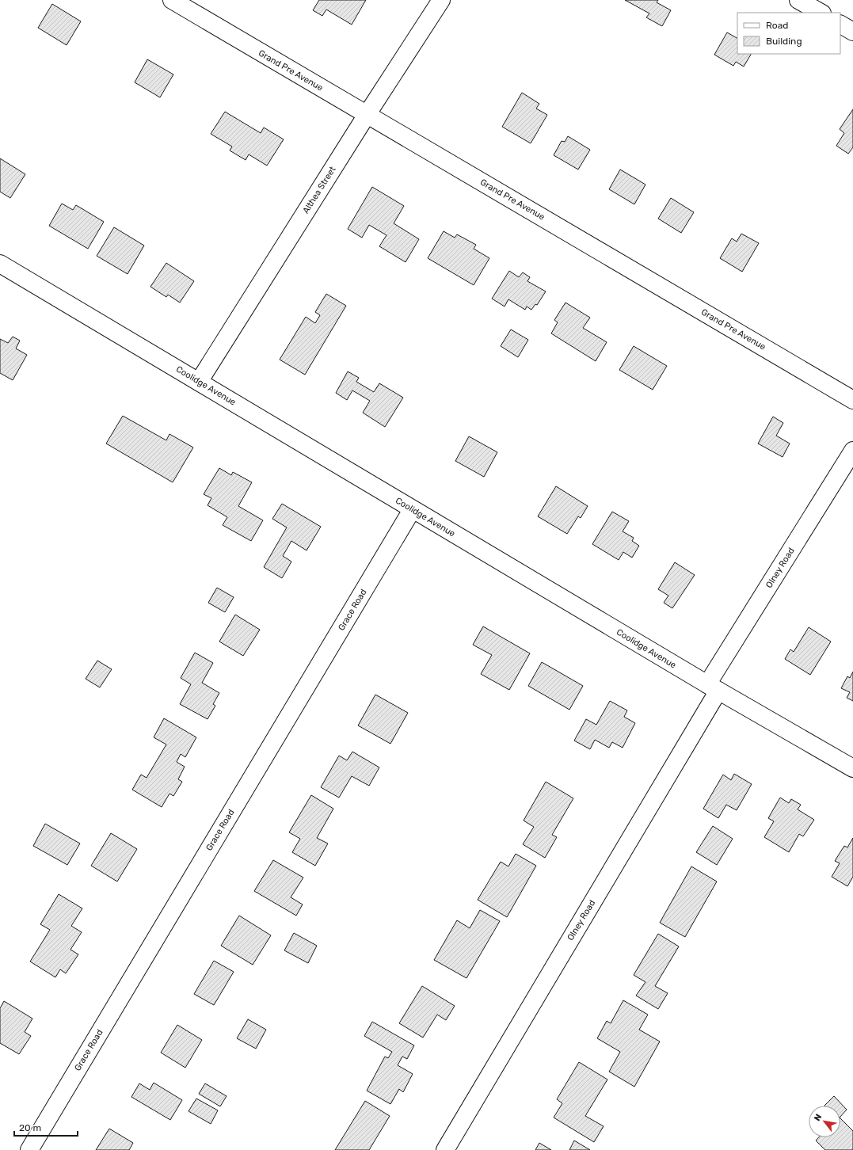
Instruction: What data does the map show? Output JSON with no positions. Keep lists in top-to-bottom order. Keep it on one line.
{"streets":{"street":["Grand Pre Avenue","Althea Street","Coolidge Avenue","Olney Road","Grace Road"]},"crossings":[["Grand Pre Avenue","Althea Street"],["Althea Street","Coolidge Avenue"],["Coolidge Avenue","Olney Road"],["Coolidge Avenue","Grace Road"]],"legend":["Road","Building"],"scale_bar":"20 m","north":"top left"}
